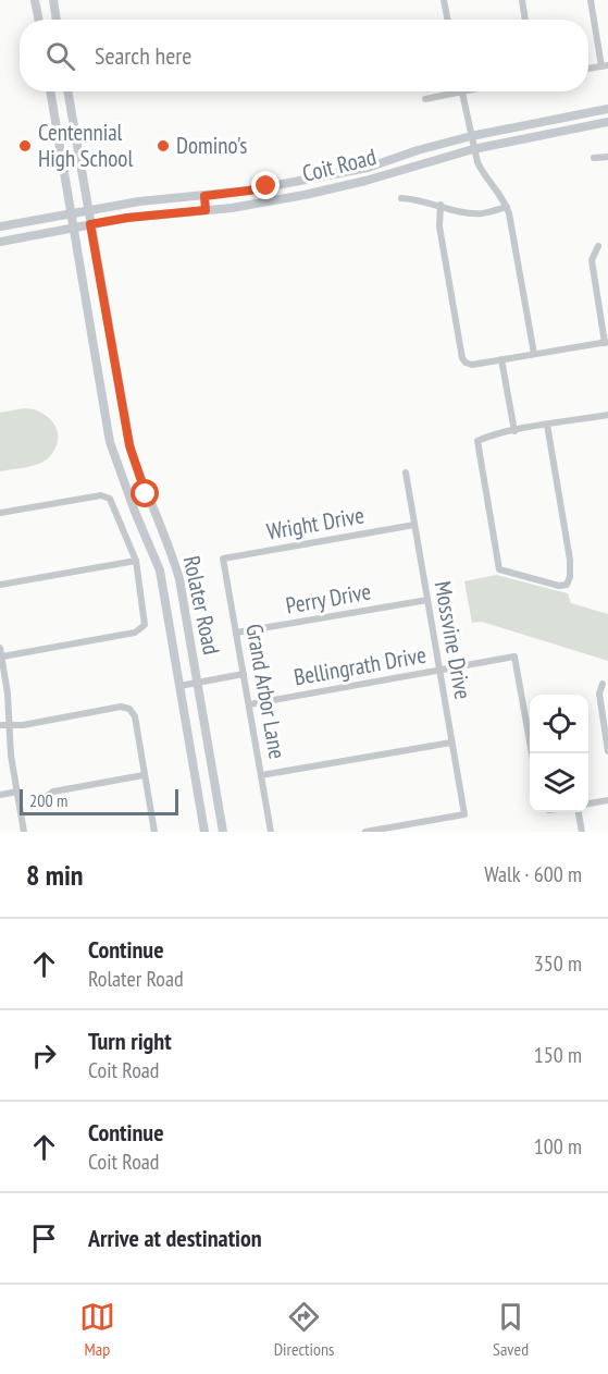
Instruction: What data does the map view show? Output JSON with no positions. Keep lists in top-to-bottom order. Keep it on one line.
{"streets":{"main road":["Coit Road","Rolater Road"],"street":["Wright Drive","Perry Drive","Mossvine Drive","Bellingrath Drive","Grand Arbor Lane"]},"crossings":[["Coit Road","Rolater Road"],["Wright Drive","Mossvine Drive"],["Wright Drive","Grand Arbor Lane"],["Perry Drive","Mossvine Drive"],["Perry Drive","Grand Arbor Lane"],["Mossvine Drive","Bellingrath Drive"],["Bellingrath Drive","Grand Arbor Lane"]],"places":["Centennial High School","Domino's"],"scale_bar":"200 m","page":{"search":"Search here","scale":"200 m","heading":["8 min","Walk · 600 m"],"list":[["Continue","Rolater Road","350 m"],["Turn right","Coit Road","150 m"],["Continue","Coit Road","100 m"],"Arrive at destination"],"nav":["Map","Directions","Saved"]}}
